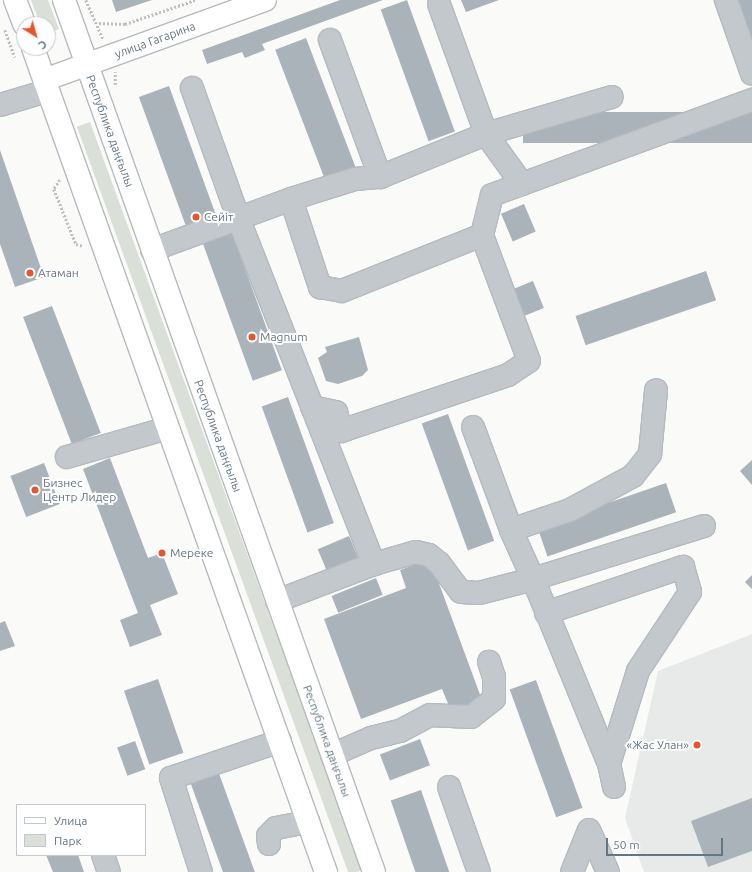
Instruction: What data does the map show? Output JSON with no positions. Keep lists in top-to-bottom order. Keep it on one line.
{"streets":{"main road":["улица Гагарина","Республика даңғылы"]},"crossings":[["улица Гагарина","Республика даңғылы"]],"places":["Сейіт","Атаман","Magnum","Бизнес Центр Лидер","Мереке","«Жас Улан»"],"legend":["Улица","Парк"],"scale_bar":"50 m","north":"bottom right"}
